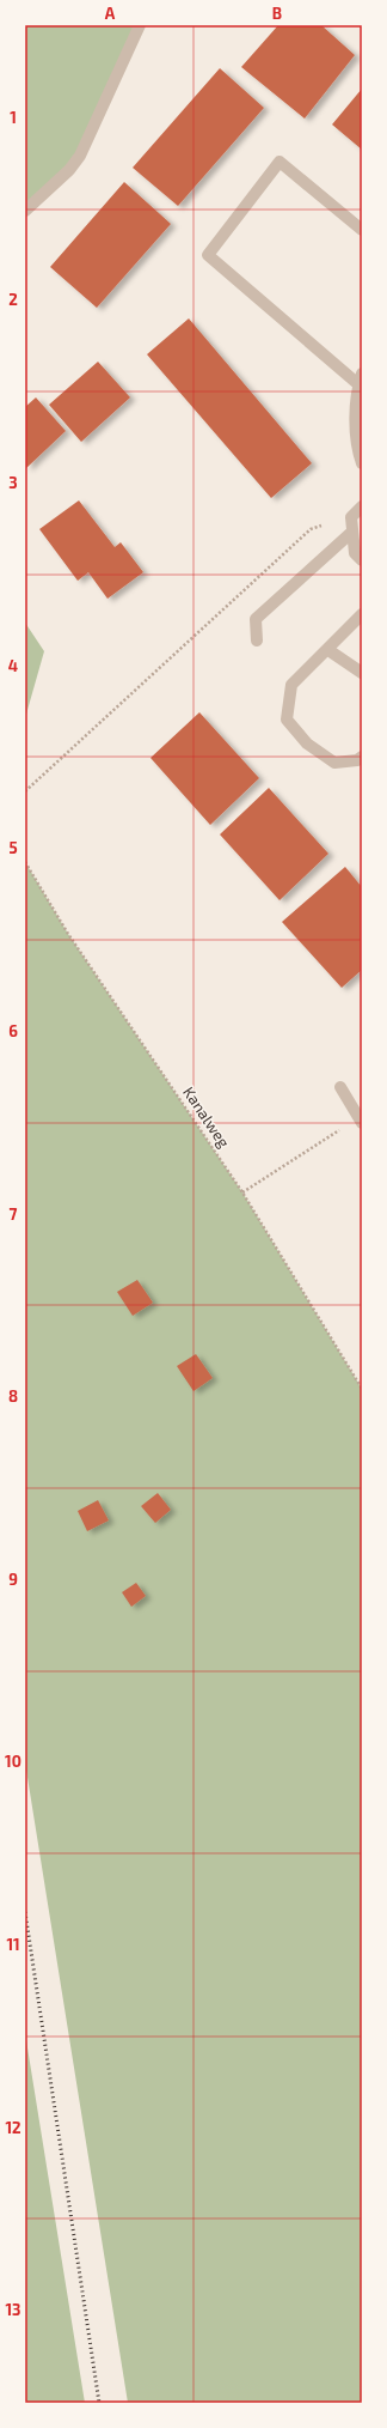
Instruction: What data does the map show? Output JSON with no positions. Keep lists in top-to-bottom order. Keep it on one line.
{"streets":{"path":["Kanalweg"]},"grid":{"columns":["A","B"],"rows":["1","2","3","4","5","6","7","8","9","10","11","12","13"]}}
